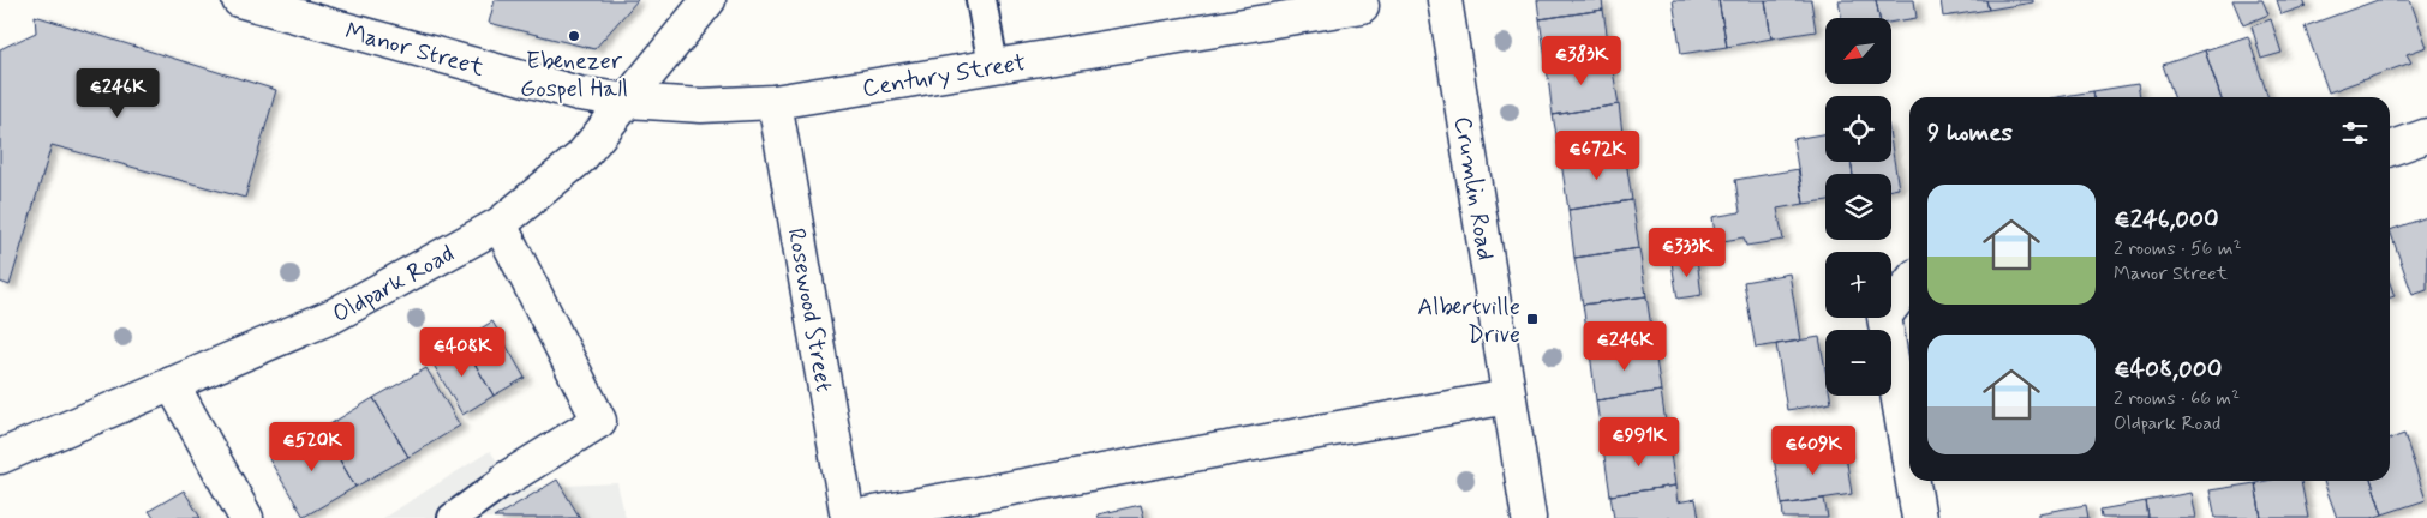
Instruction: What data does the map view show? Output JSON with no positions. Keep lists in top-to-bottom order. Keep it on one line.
{"streets":{"street":["Manor Street","Century Street","Crumlin Road","Oldpark Road","Rosewood Street"]},"crossings":[["Manor Street","Century Street"],["Manor Street","Oldpark Road"],["Century Street","Oldpark Road"],["Century Street","Rosewood Street"]],"places":{"other":["Ebenezer Gospel Hall"],"transit":["Albertville Drive"]},"north":"bottom left","page":{"map_buttons":["+","−"],"price":["€383K","€246K","€672K","€333K","€246K","€408K","€991K","€520K","€609K"],"heading":"9 homes","list":[{"name":"€246,000","note":"2 rooms · 56 m² · Manor Street"},{"name":"€408,000","note":"2 rooms · 66 m² · Oldpark Road"}]}}
